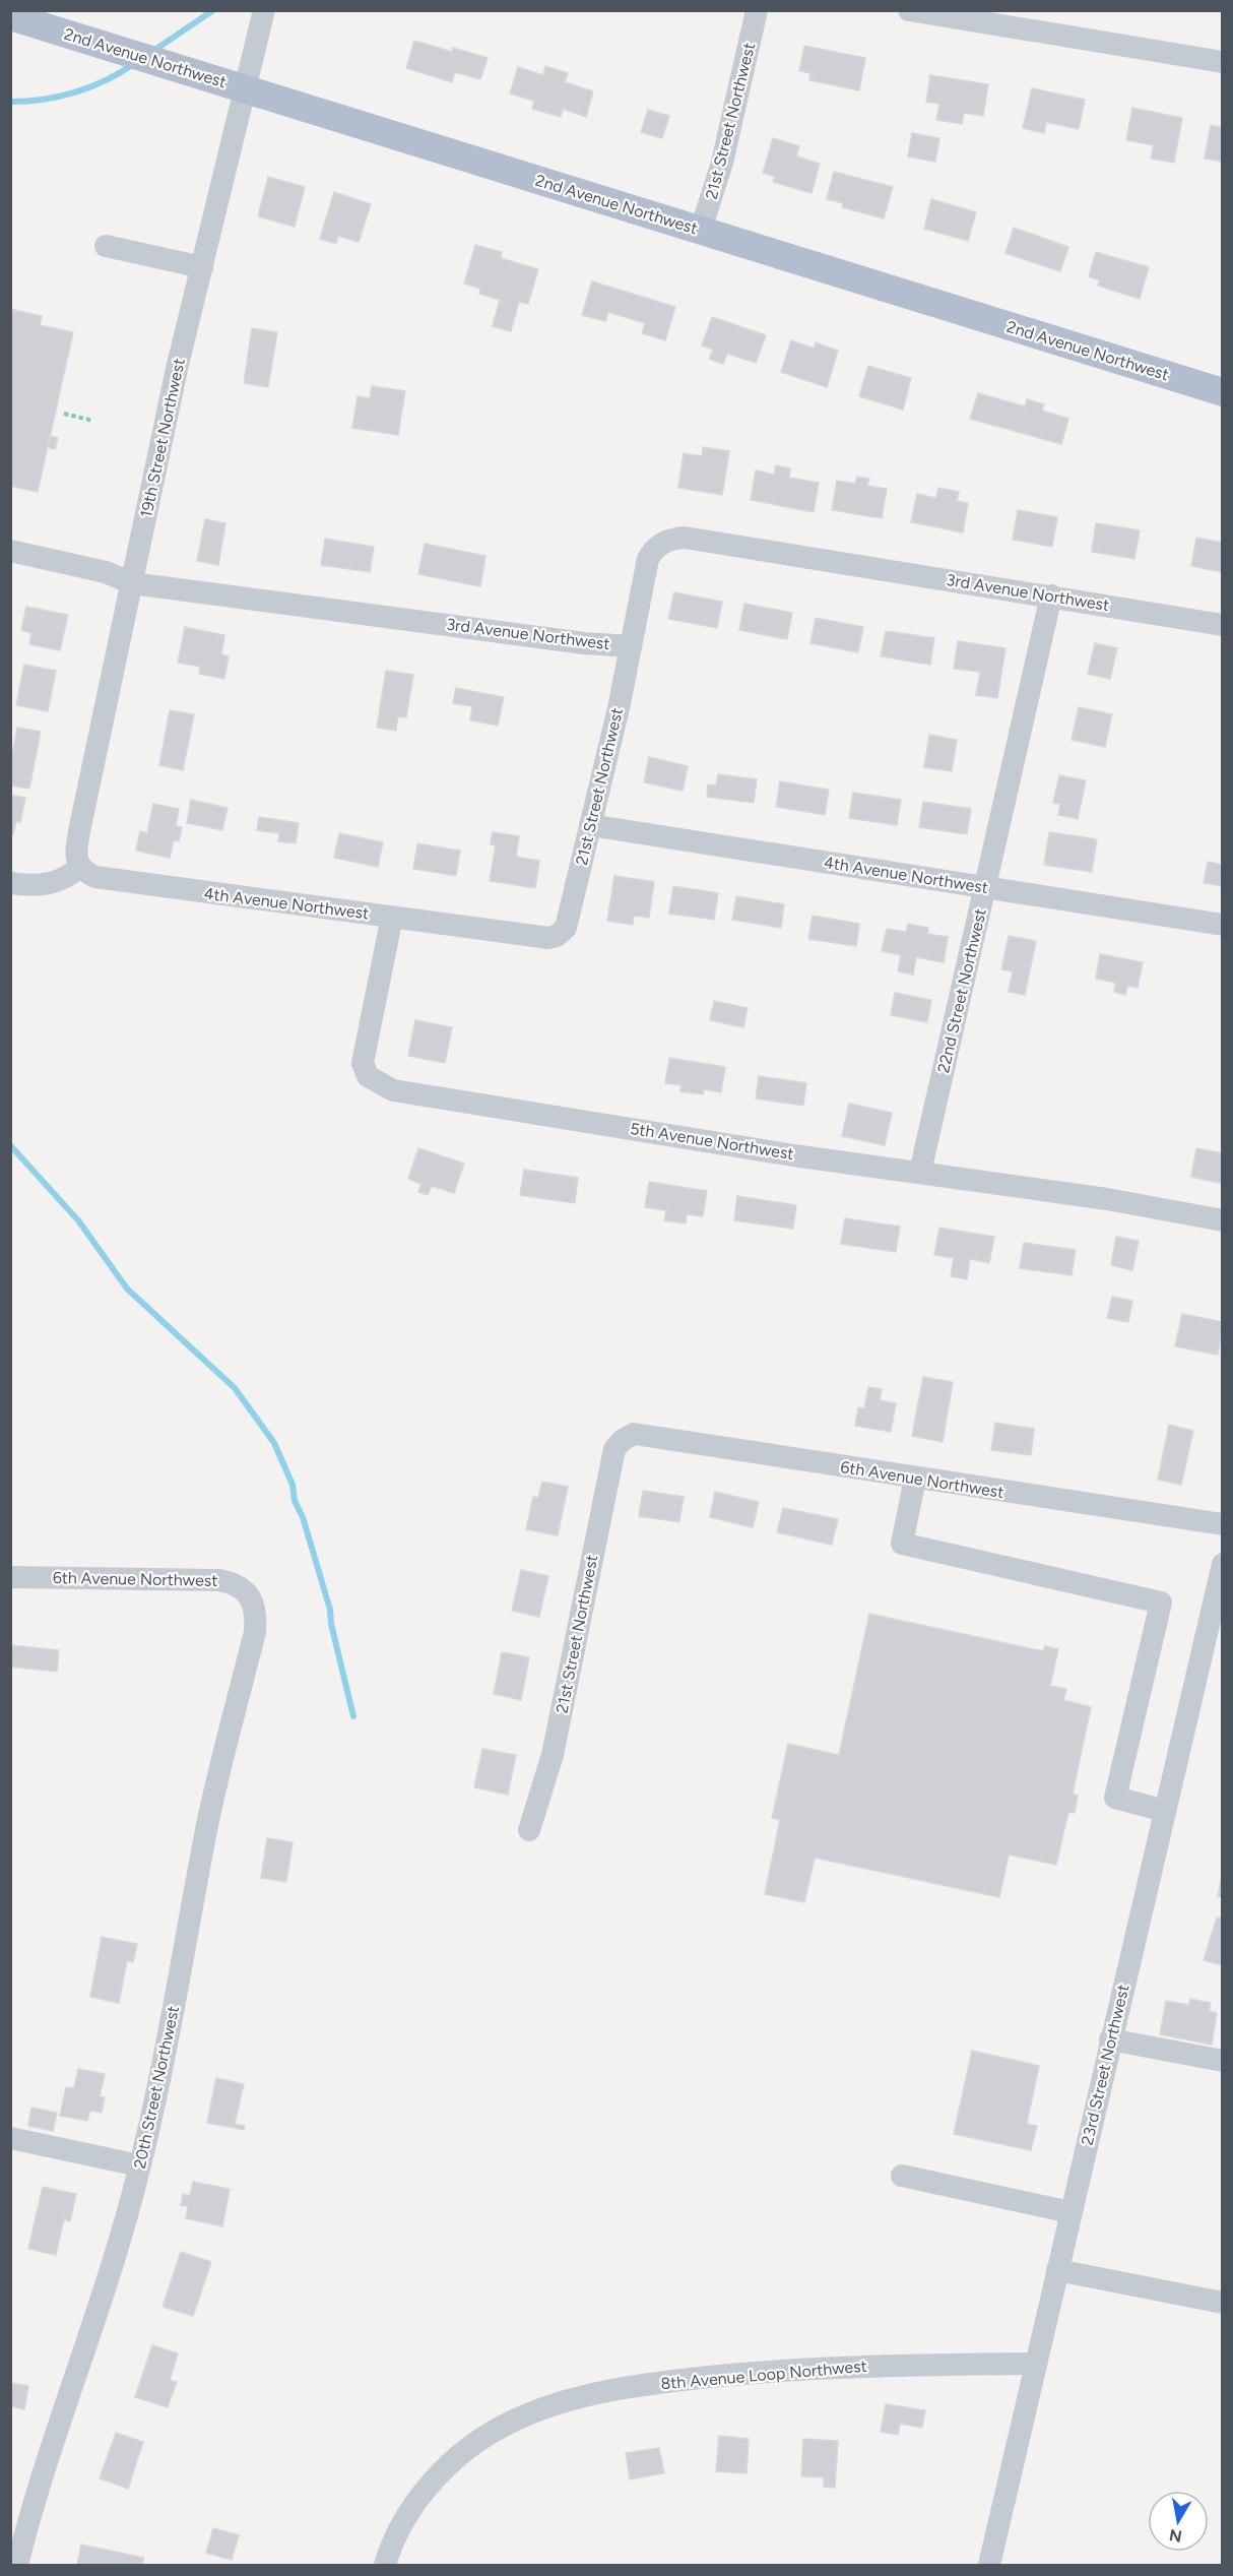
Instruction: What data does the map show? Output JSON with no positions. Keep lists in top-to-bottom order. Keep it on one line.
{"streets":{"main road":["2nd Avenue Northwest"],"street":["21st Street Northwest","19th Street Northwest","3rd Avenue Northwest","4th Avenue Northwest","22nd Street Northwest","5th Avenue Northwest","6th Avenue Northwest","23rd Street Northwest","20th Street Northwest","8th Avenue Loop Northwest"]},"crossings":[["2nd Avenue Northwest","21st Street Northwest"],["2nd Avenue Northwest","19th Street Northwest"],["21st Street Northwest","3rd Avenue Northwest"],["21st Street Northwest","4th Avenue Northwest"],["21st Street Northwest","6th Avenue Northwest"],["19th Street Northwest","3rd Avenue Northwest"],["19th Street Northwest","4th Avenue Northwest"],["3rd Avenue Northwest","22nd Street Northwest"],["4th Avenue Northwest","22nd Street Northwest"],["4th Avenue Northwest","5th Avenue Northwest"],["22nd Street Northwest","5th Avenue Northwest"],["6th Avenue Northwest","20th Street Northwest"],["23rd Street Northwest","8th Avenue Loop Northwest"]],"north":"bottom"}
